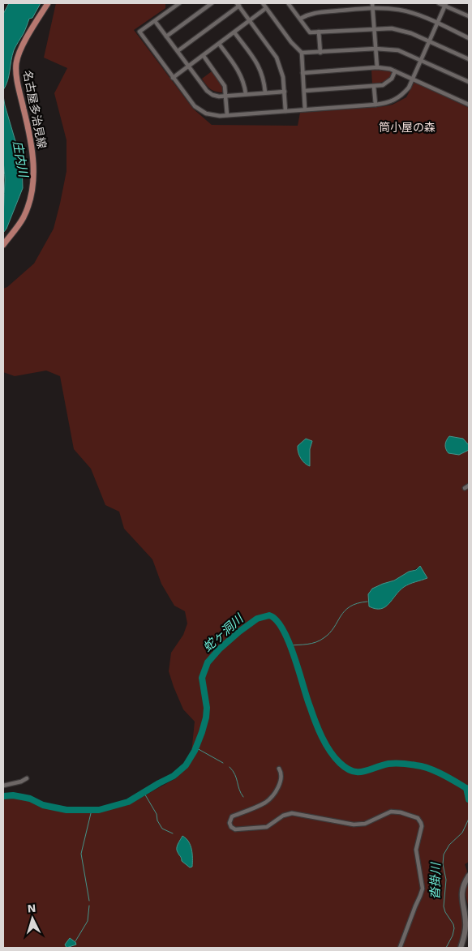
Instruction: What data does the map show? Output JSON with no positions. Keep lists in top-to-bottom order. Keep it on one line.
{"streets":{"main road":["名古屋多治見線"]},"water":["庄内川","蛇ヶ洞川","沓掛川"],"parks":["筒小屋の森"],"north":"top"}
